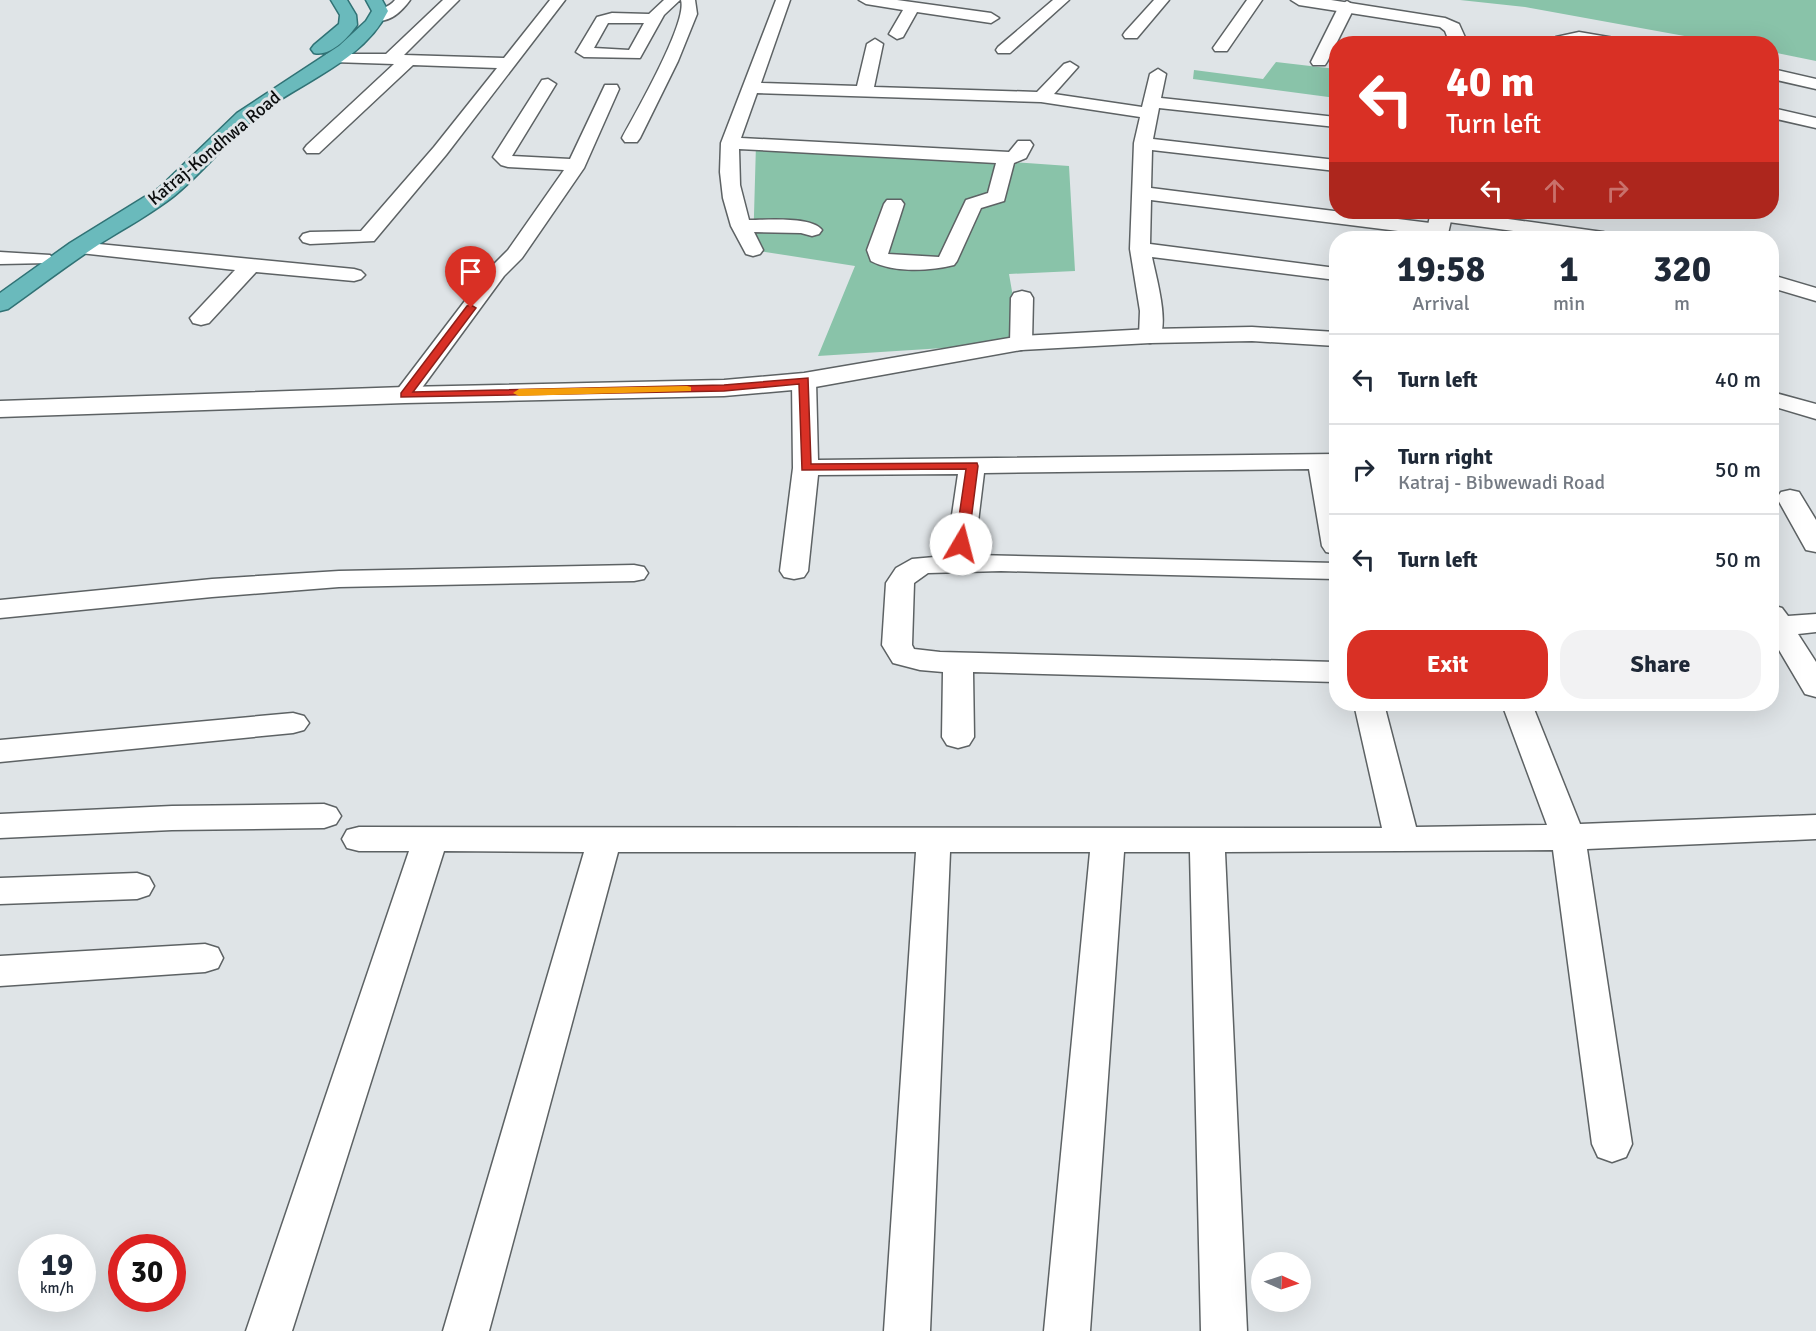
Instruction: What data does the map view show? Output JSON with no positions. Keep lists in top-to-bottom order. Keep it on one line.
{"streets":{"highway":["Katraj-Kondhwa Road"]},"north":"right","page":{"turn":["40 m","Turn left"],"eta":["19:58","Arrival","1","min","320","m"],"list":[{"name":"Turn left","value":"40 m"},{"name":"Turn right","note":"Katraj - Bibwewadi Road","value":"50 m"},{"name":"Turn left","value":"50 m"}],"buttons":["Exit","Share"],"speed":"19 km/h","limit":"30"}}
